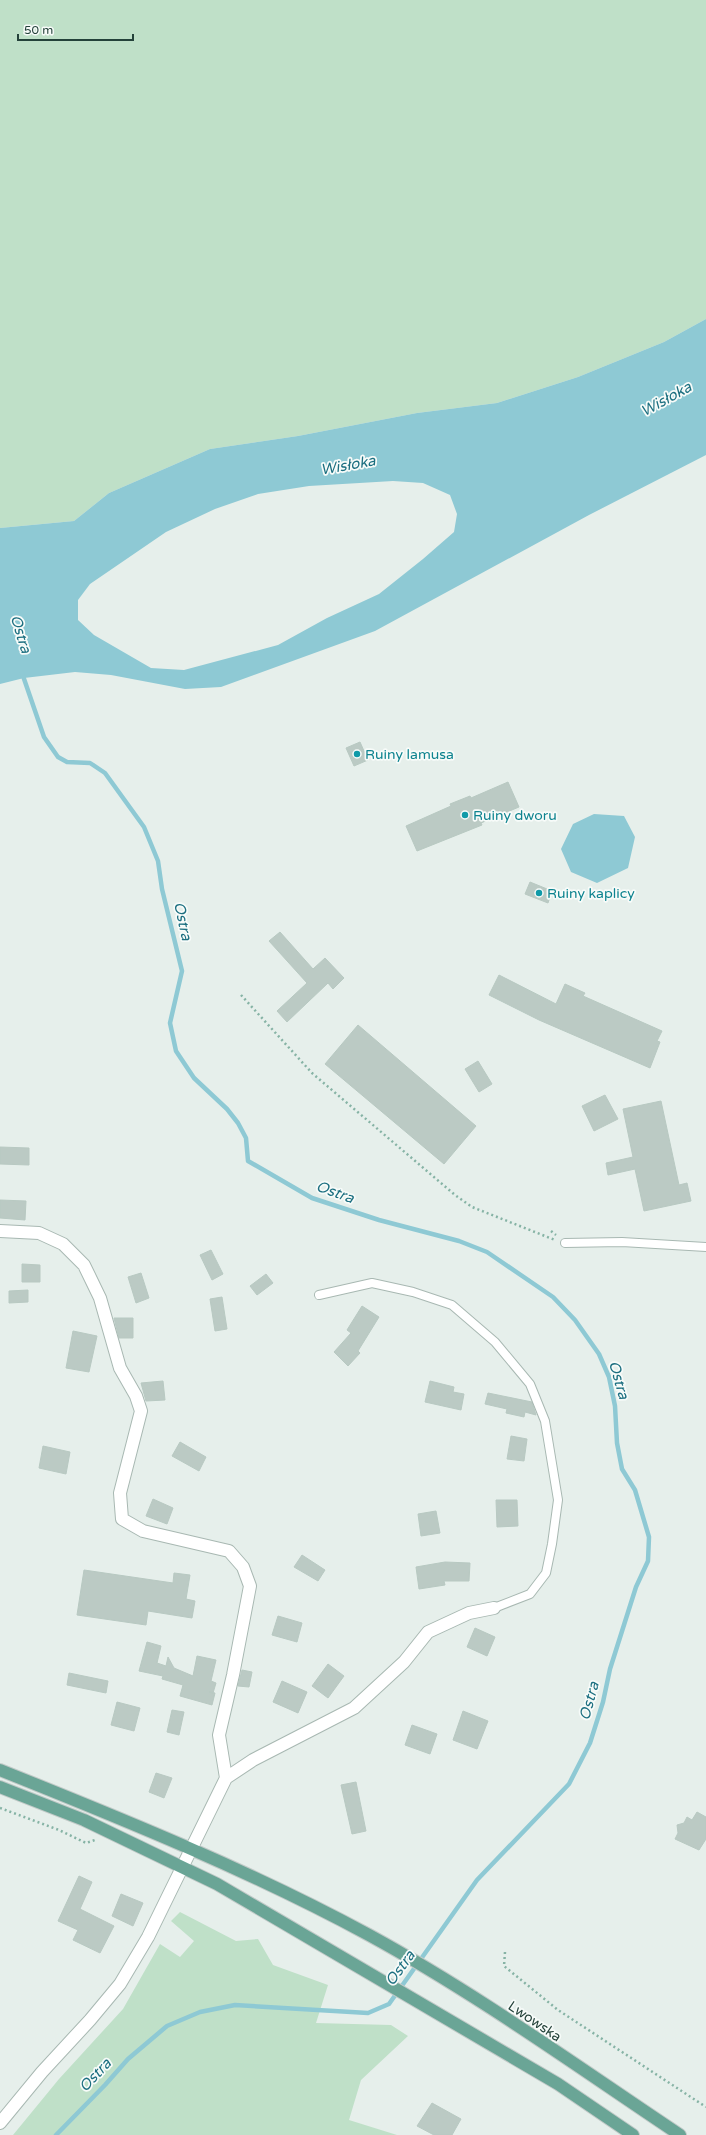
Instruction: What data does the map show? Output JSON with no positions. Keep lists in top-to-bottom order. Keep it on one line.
{"streets":{"main road":["Lwowska"]},"water":["Wisłoka","Ostra"],"places":["Ruiny lamusa","Ruiny dworu","Ruiny kaplicy"],"scale_bar":"50 m"}
